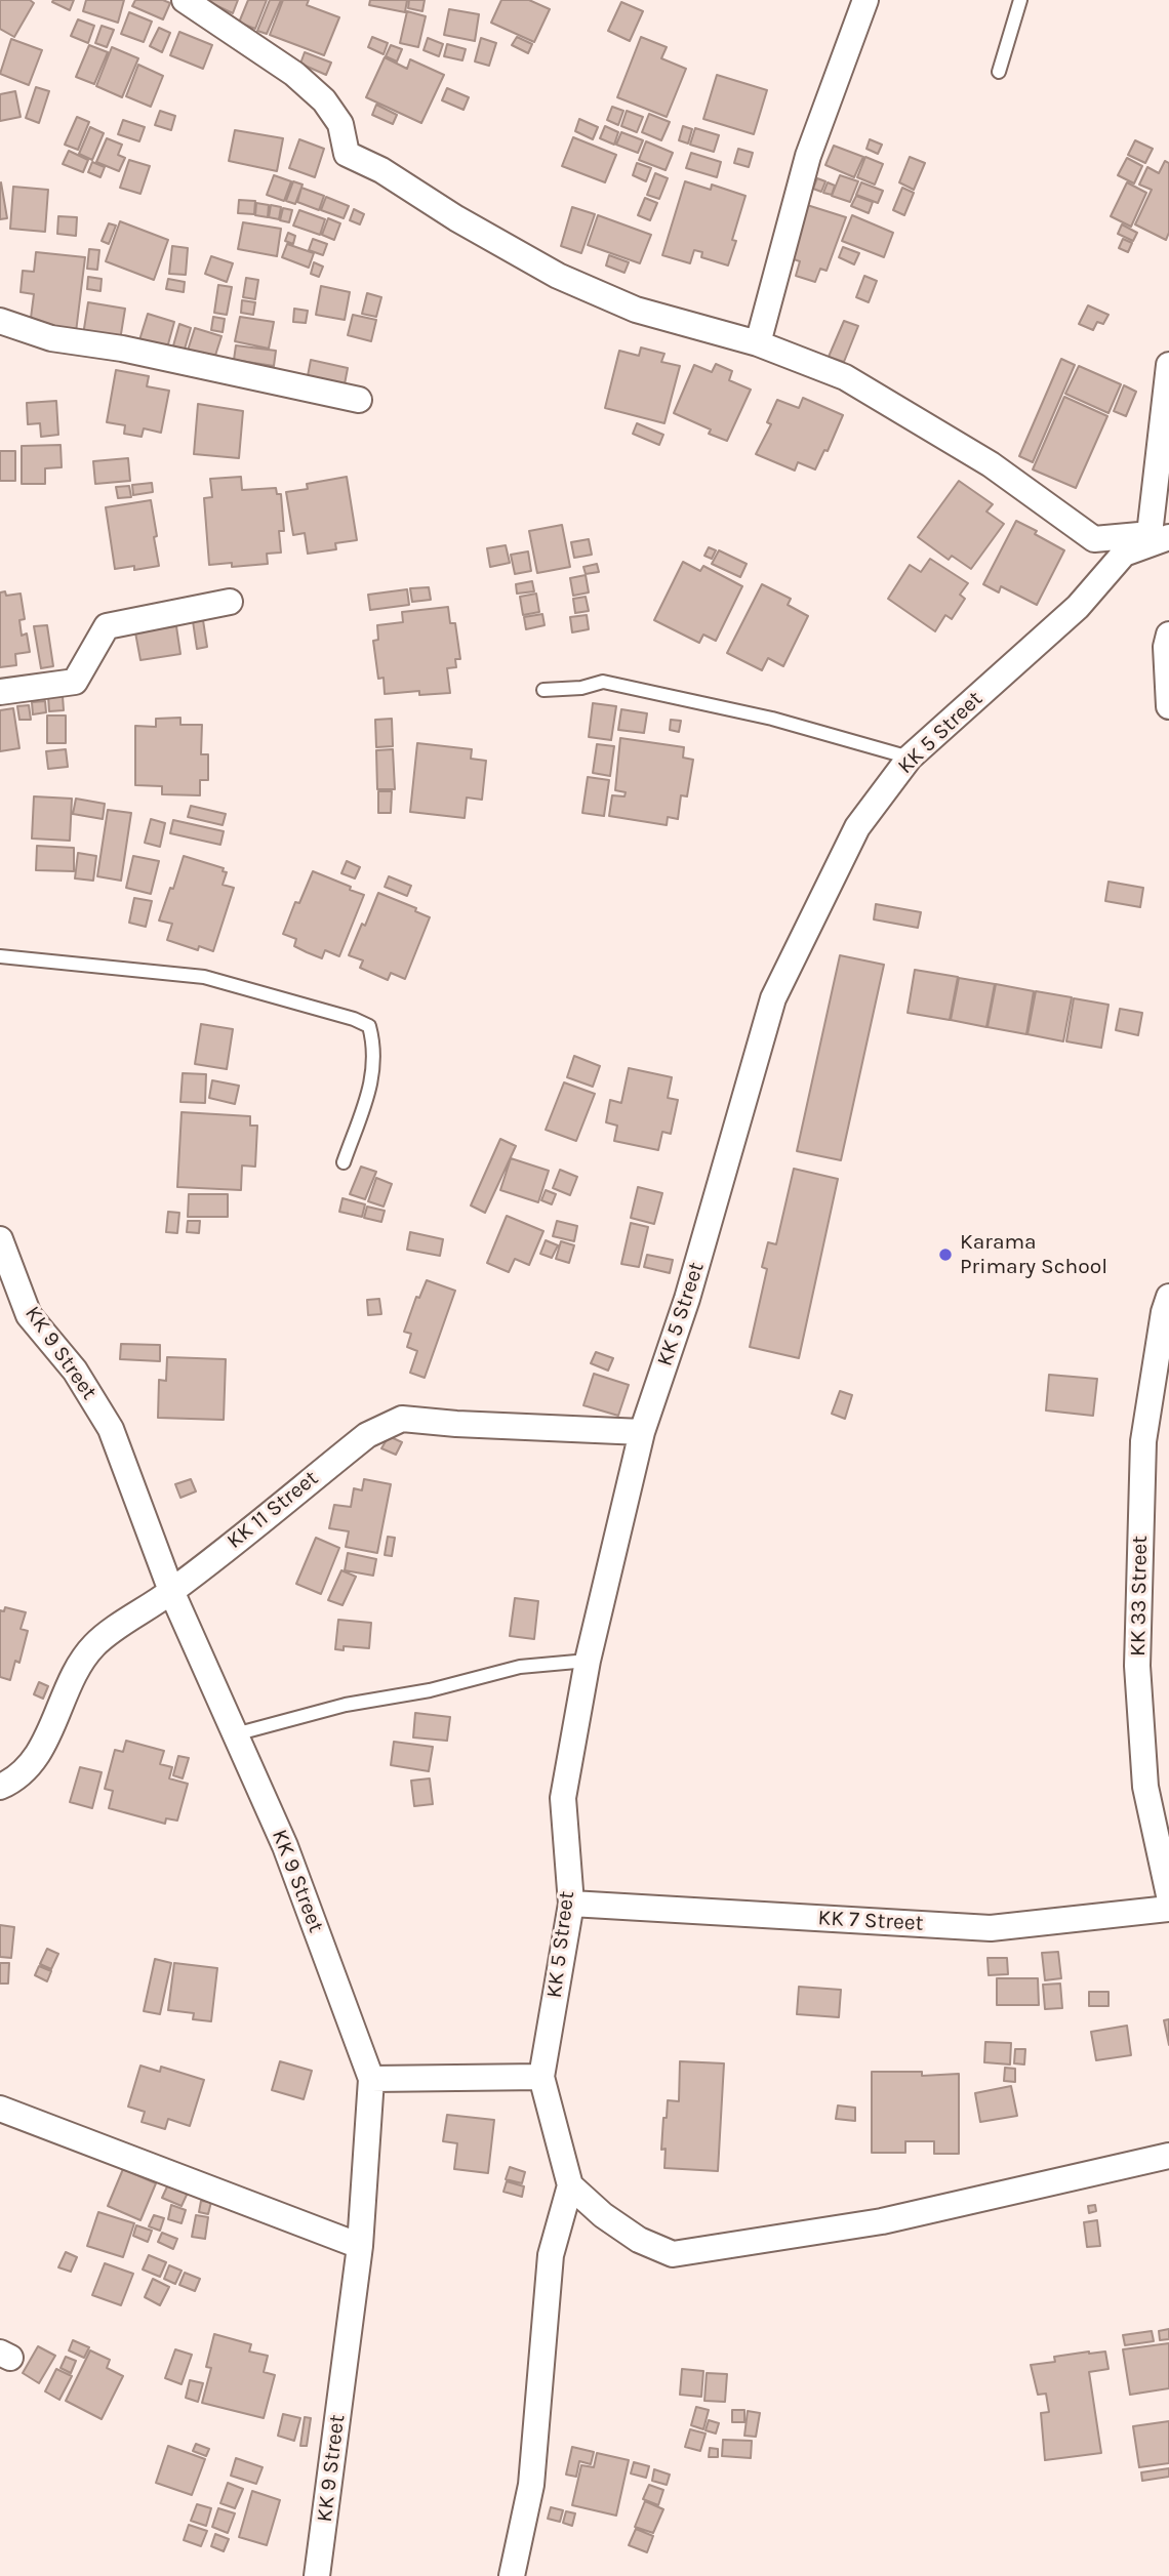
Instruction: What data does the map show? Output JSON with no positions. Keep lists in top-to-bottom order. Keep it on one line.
{"streets":{"street":["KK 5 Street","KK 9 Street","KK 11 Street","KK 33 Street","KK 7 Street"]},"crossings":[["KK 5 Street","KK 11 Street"],["KK 5 Street","KK 7 Street"],["KK 9 Street","KK 11 Street"]],"places":["Karama Primary School"]}
